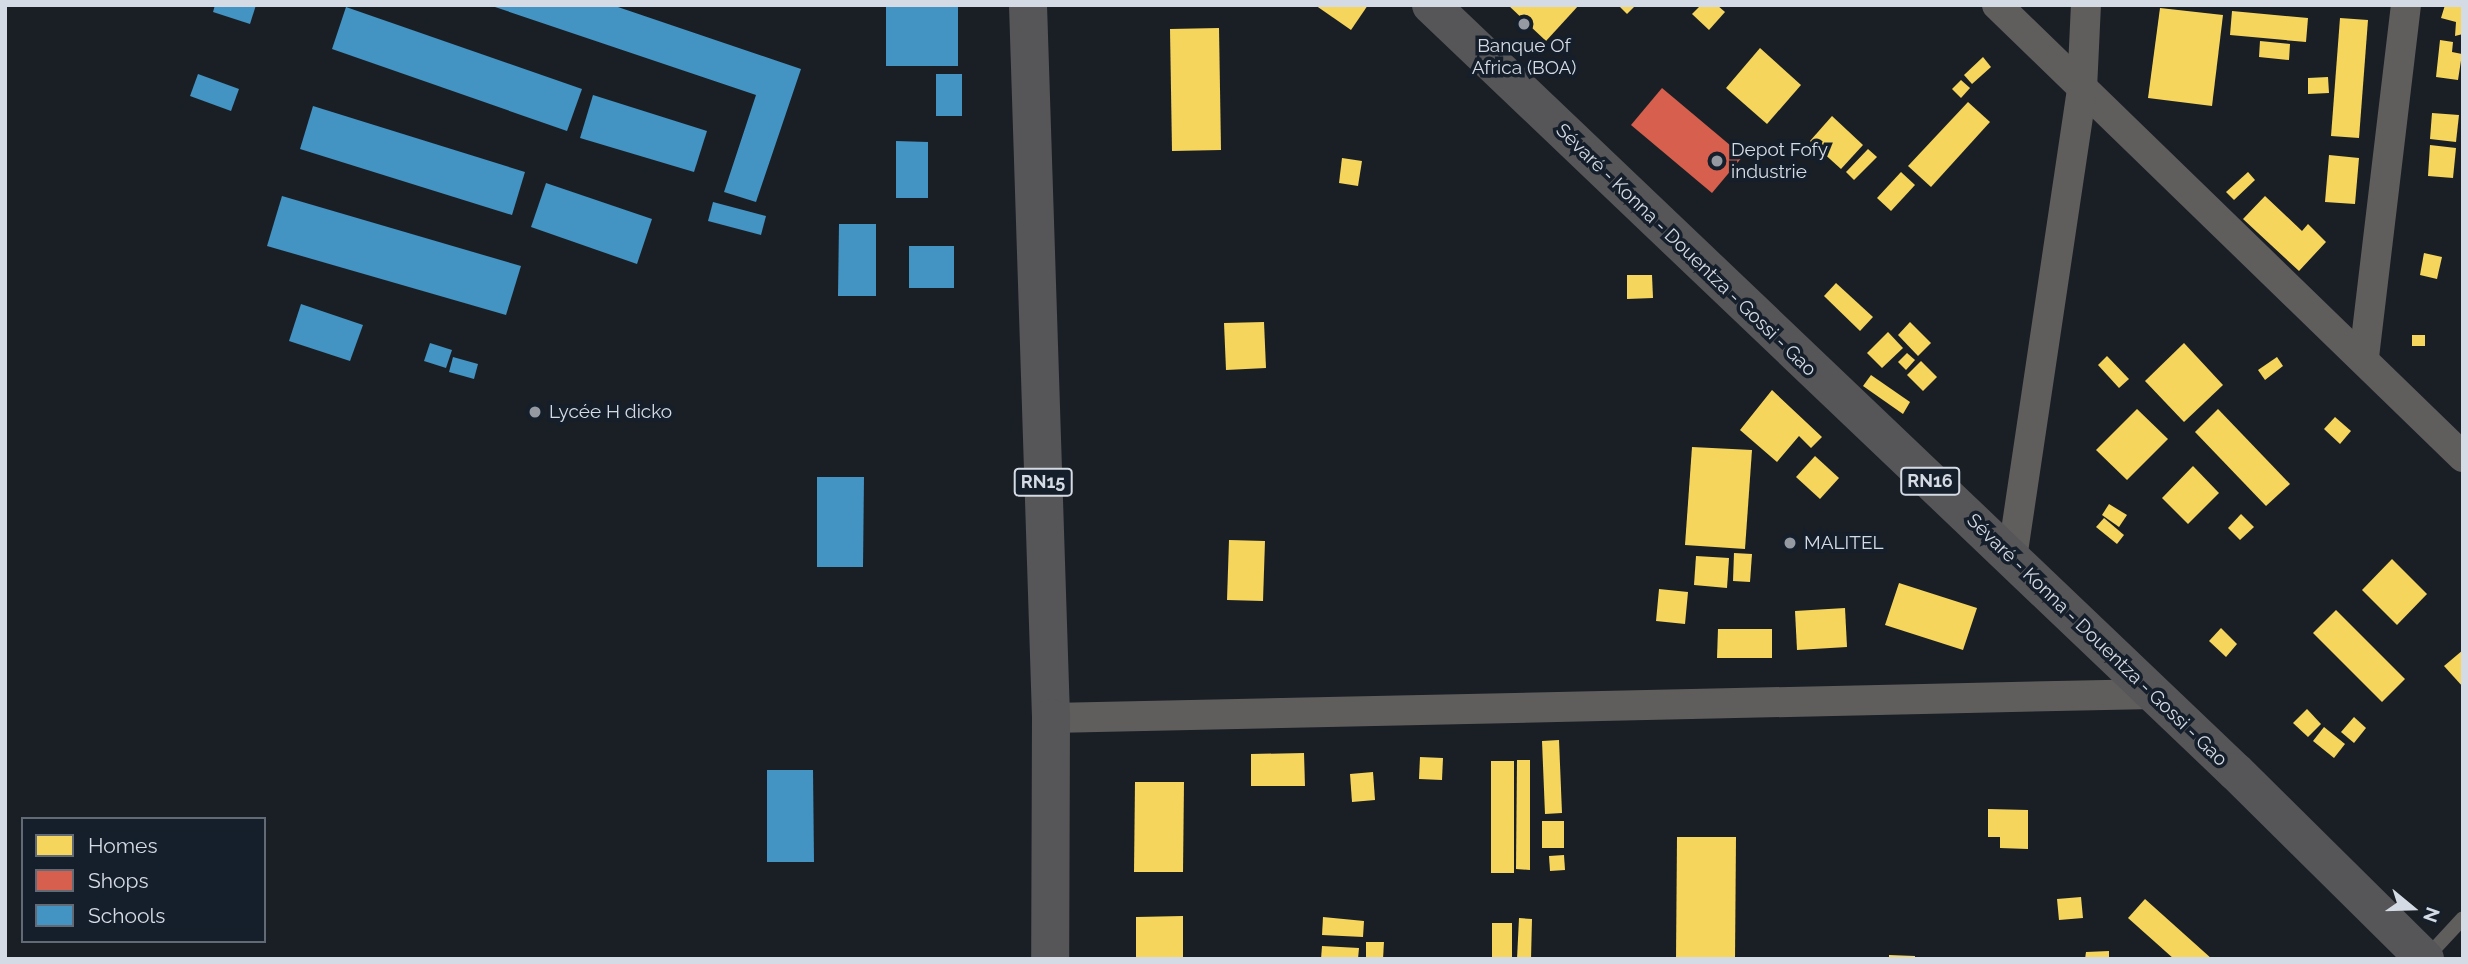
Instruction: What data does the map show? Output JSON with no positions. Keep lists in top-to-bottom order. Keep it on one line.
{"streets":{"main road":["Sévaré - Konna - Douentza - Gossi - Gao","RN16","RN15"]},"places":["Banque Of Africa (BOA)","Depot Fofy industrie","Lycée H dicko","MALITEL"],"legend":["Homes","Shops","Schools"],"north":"right"}
